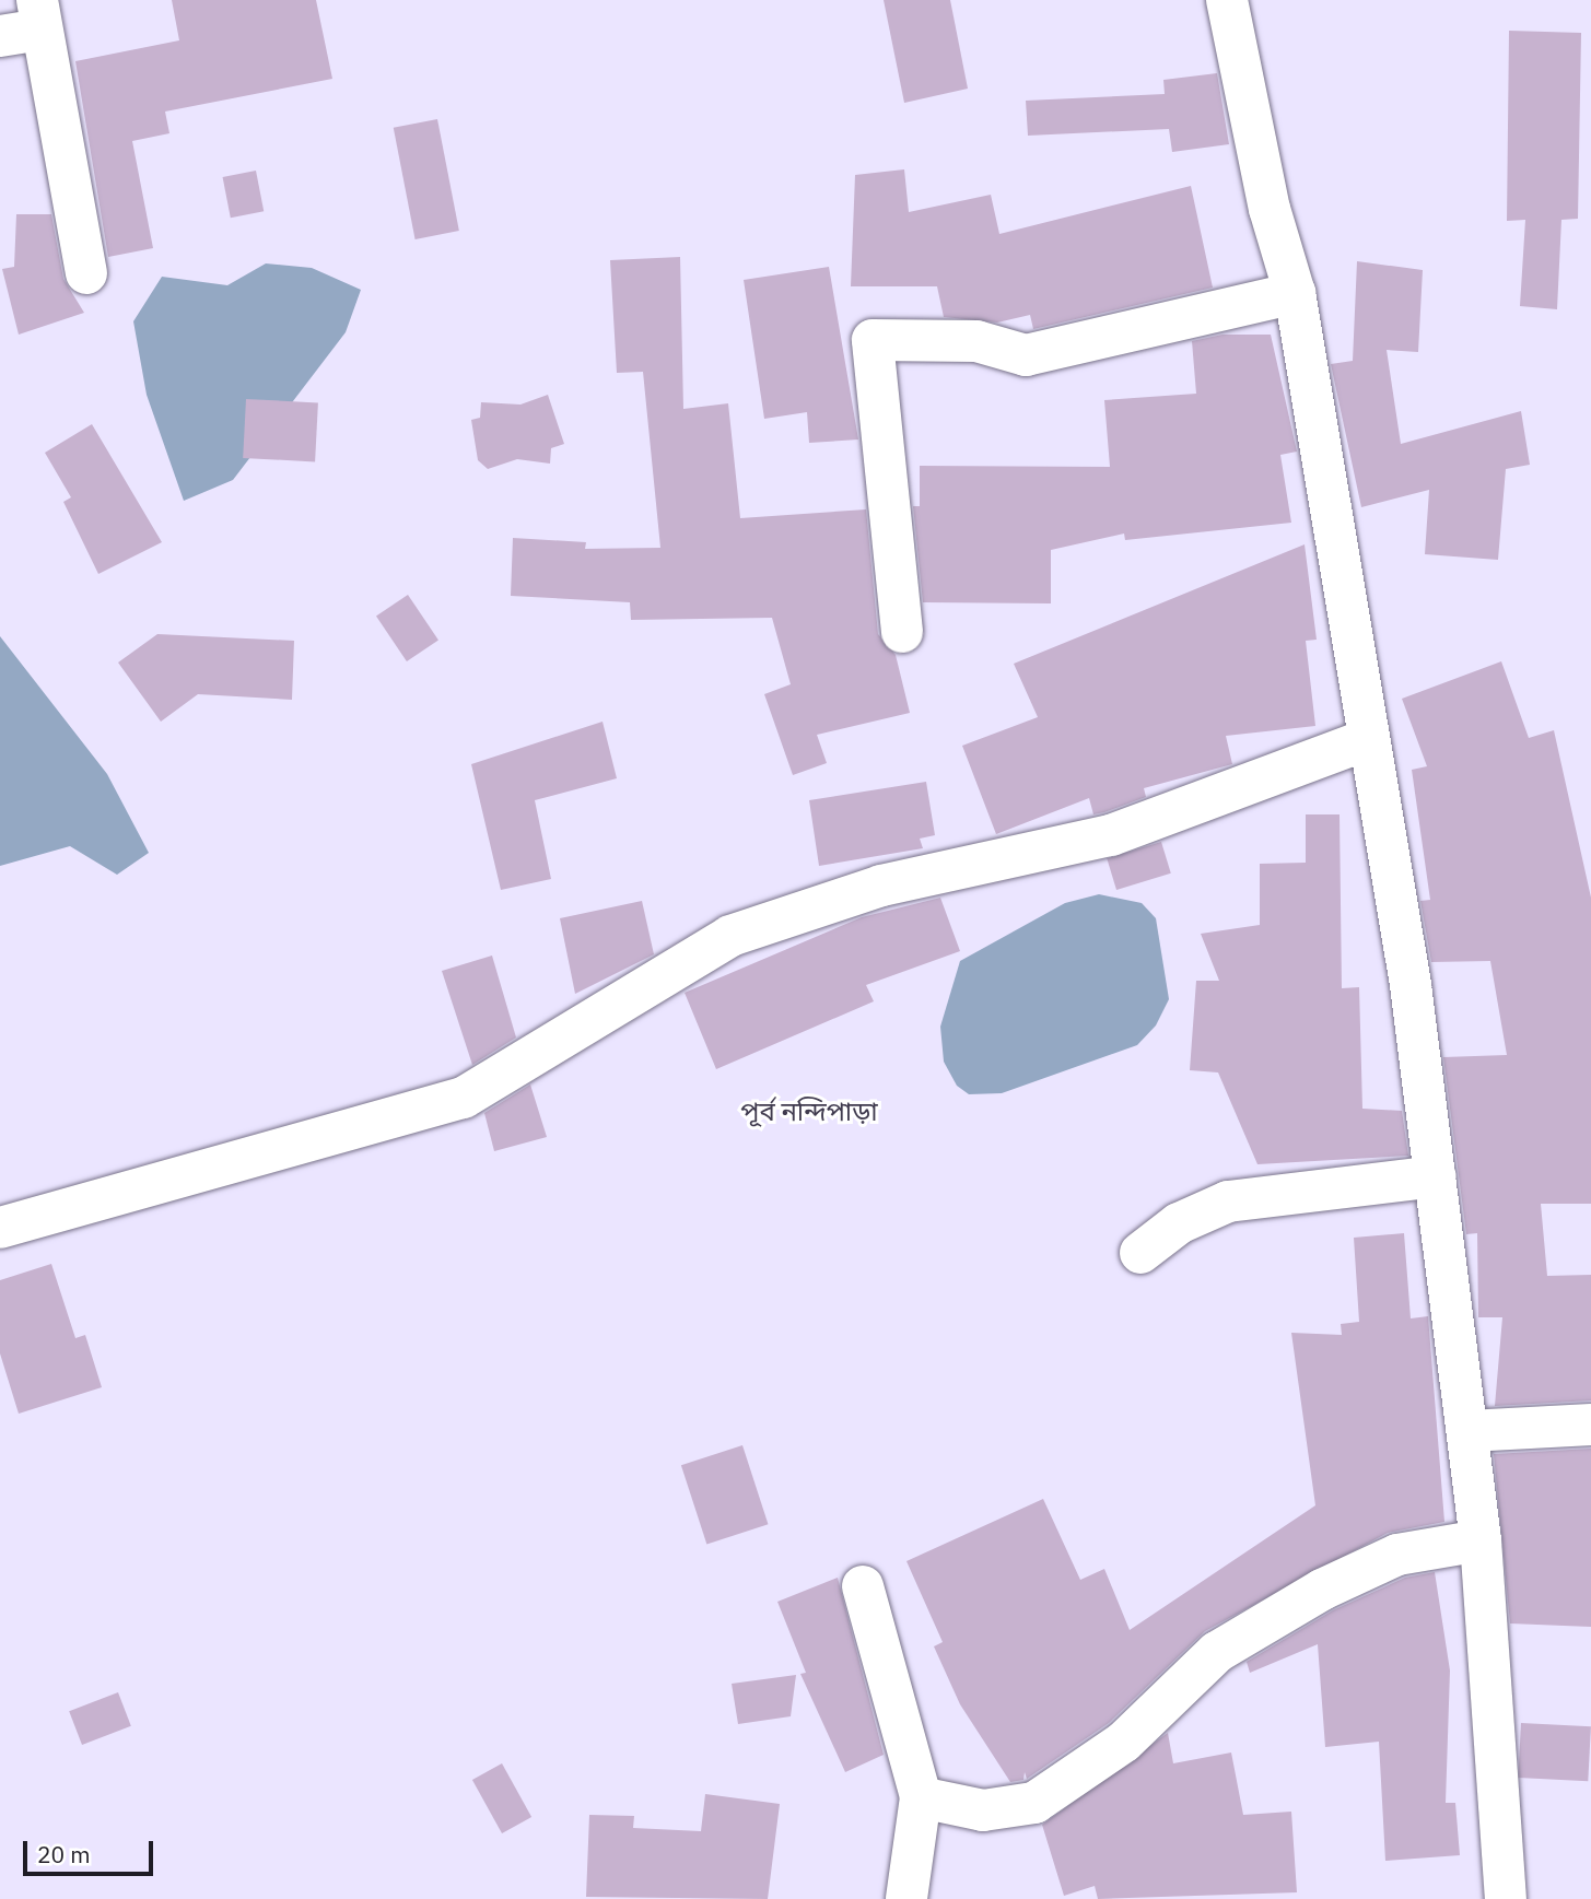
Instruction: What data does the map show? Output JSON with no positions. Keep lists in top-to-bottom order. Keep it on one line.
{"districts":["পূর্ব নন্দিপাড়া"],"scale_bar":"20 m"}
